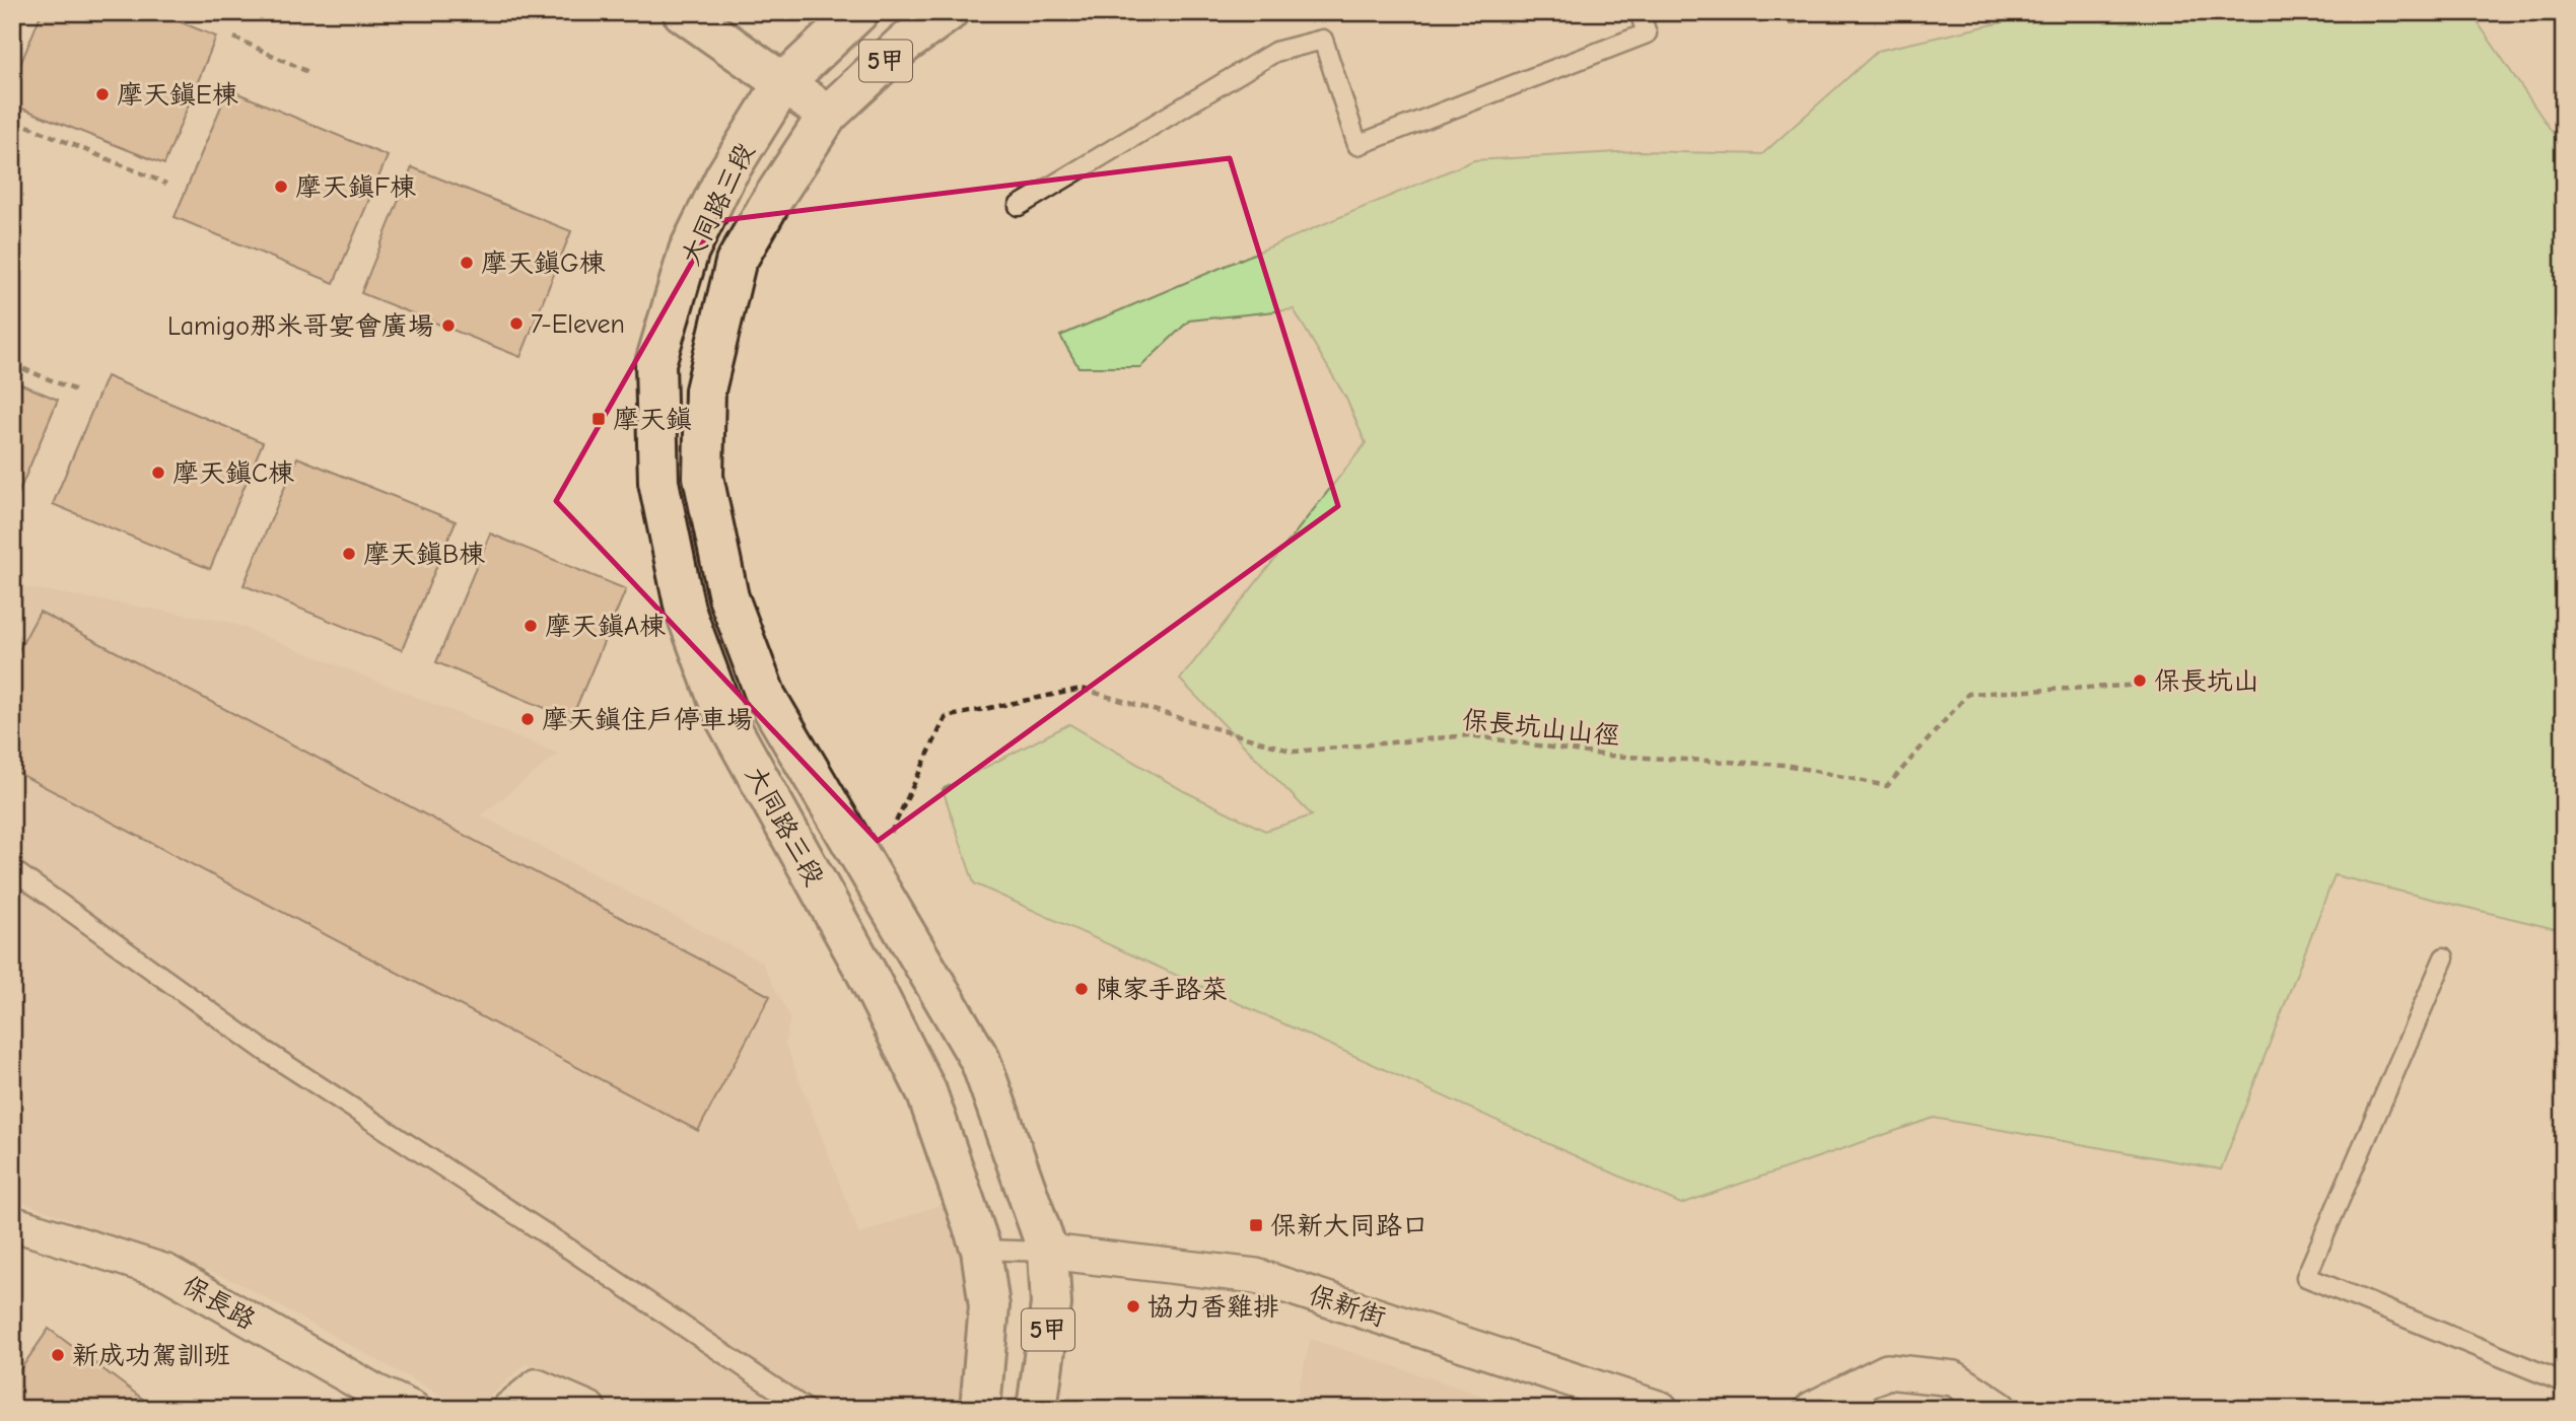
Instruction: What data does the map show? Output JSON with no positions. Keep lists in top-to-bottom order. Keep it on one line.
{"streets":{"main road":["5甲","大同路三段"],"street":["保長路","保新街"],"path":["保長坑山山徑"]},"crossings":[["5甲","大同路三段"],["大同路三段","保長坑山山徑"],["大同路三段","保新街"]],"places":{"other":["摩天鎮E棟","摩天鎮F棟","摩天鎮G棟","7-Eleven","Lamigo那米哥宴會廣場","摩天鎮C棟","摩天鎮B棟","摩天鎮A棟","保長坑山","摩天鎮住戶停車場","陳家手路菜","協力香雞排","新成功駕訓班"],"transit":["摩天鎮","保新大同路口"]}}
